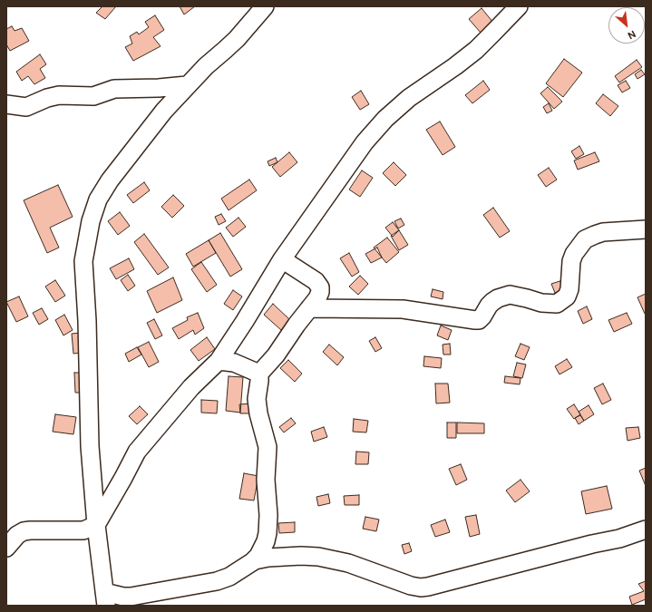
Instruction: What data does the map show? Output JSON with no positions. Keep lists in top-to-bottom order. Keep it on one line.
{"north":"bottom right"}
